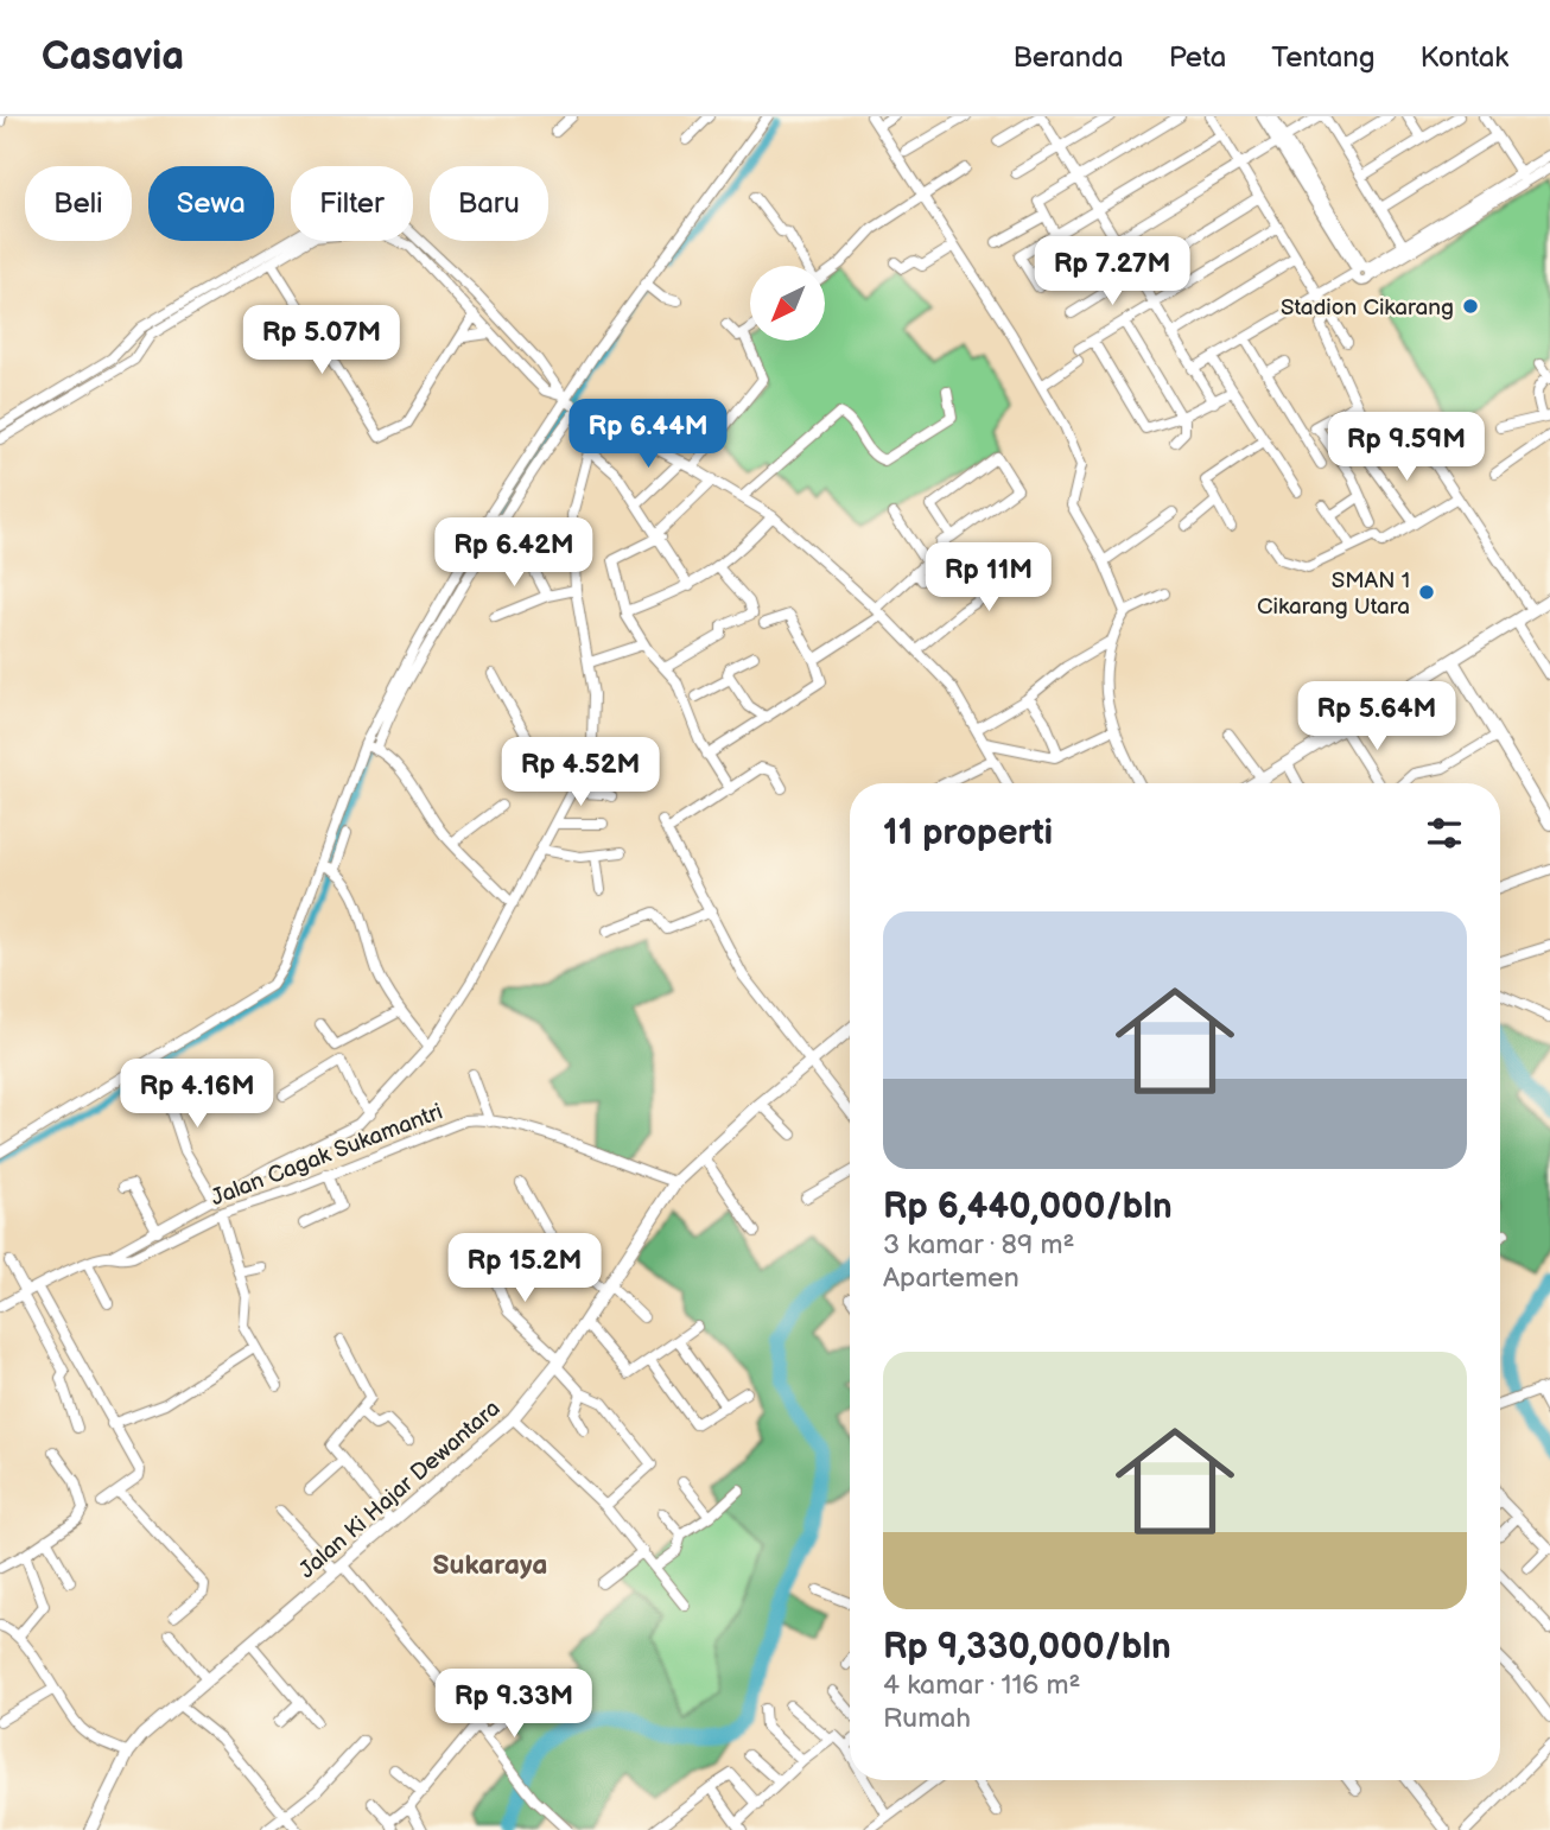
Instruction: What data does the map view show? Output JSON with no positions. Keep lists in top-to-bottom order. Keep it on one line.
{"streets":{"main road":["Jalan Ki Hajar Dewantara"],"street":["Jalan Cagak Sukamantri"]},"crossings":[["Jalan Cagak Sukamantri","Jalan Ki Hajar Dewantara"]],"districts":["Sukaraya"],"places":["Stadion Cikarang","SMAN 1 Cikarang Utara"],"north":"bottom left","page":{"header":"Casavia","nav":["Beranda","Peta","Tentang","Kontak"],"chip":["Beli","Sewa","Filter","Baru"],"price":["Rp 7.27M","Rp 5.07M","Rp 6.44M","Rp 9.59M","Rp 6.42M","Rp 11M","Rp 5.64M","Rp 4.52M","Rp 4.16M","Rp 15.2M","Rp 9.33M"],"heading":"11 properti","list":[{"name":"Rp 6,440,000/bln","note":"3 kamar · 89 m² · Apartemen"},{"name":"Rp 9,330,000/bln","note":"4 kamar · 116 m² · Rumah"}]}}
